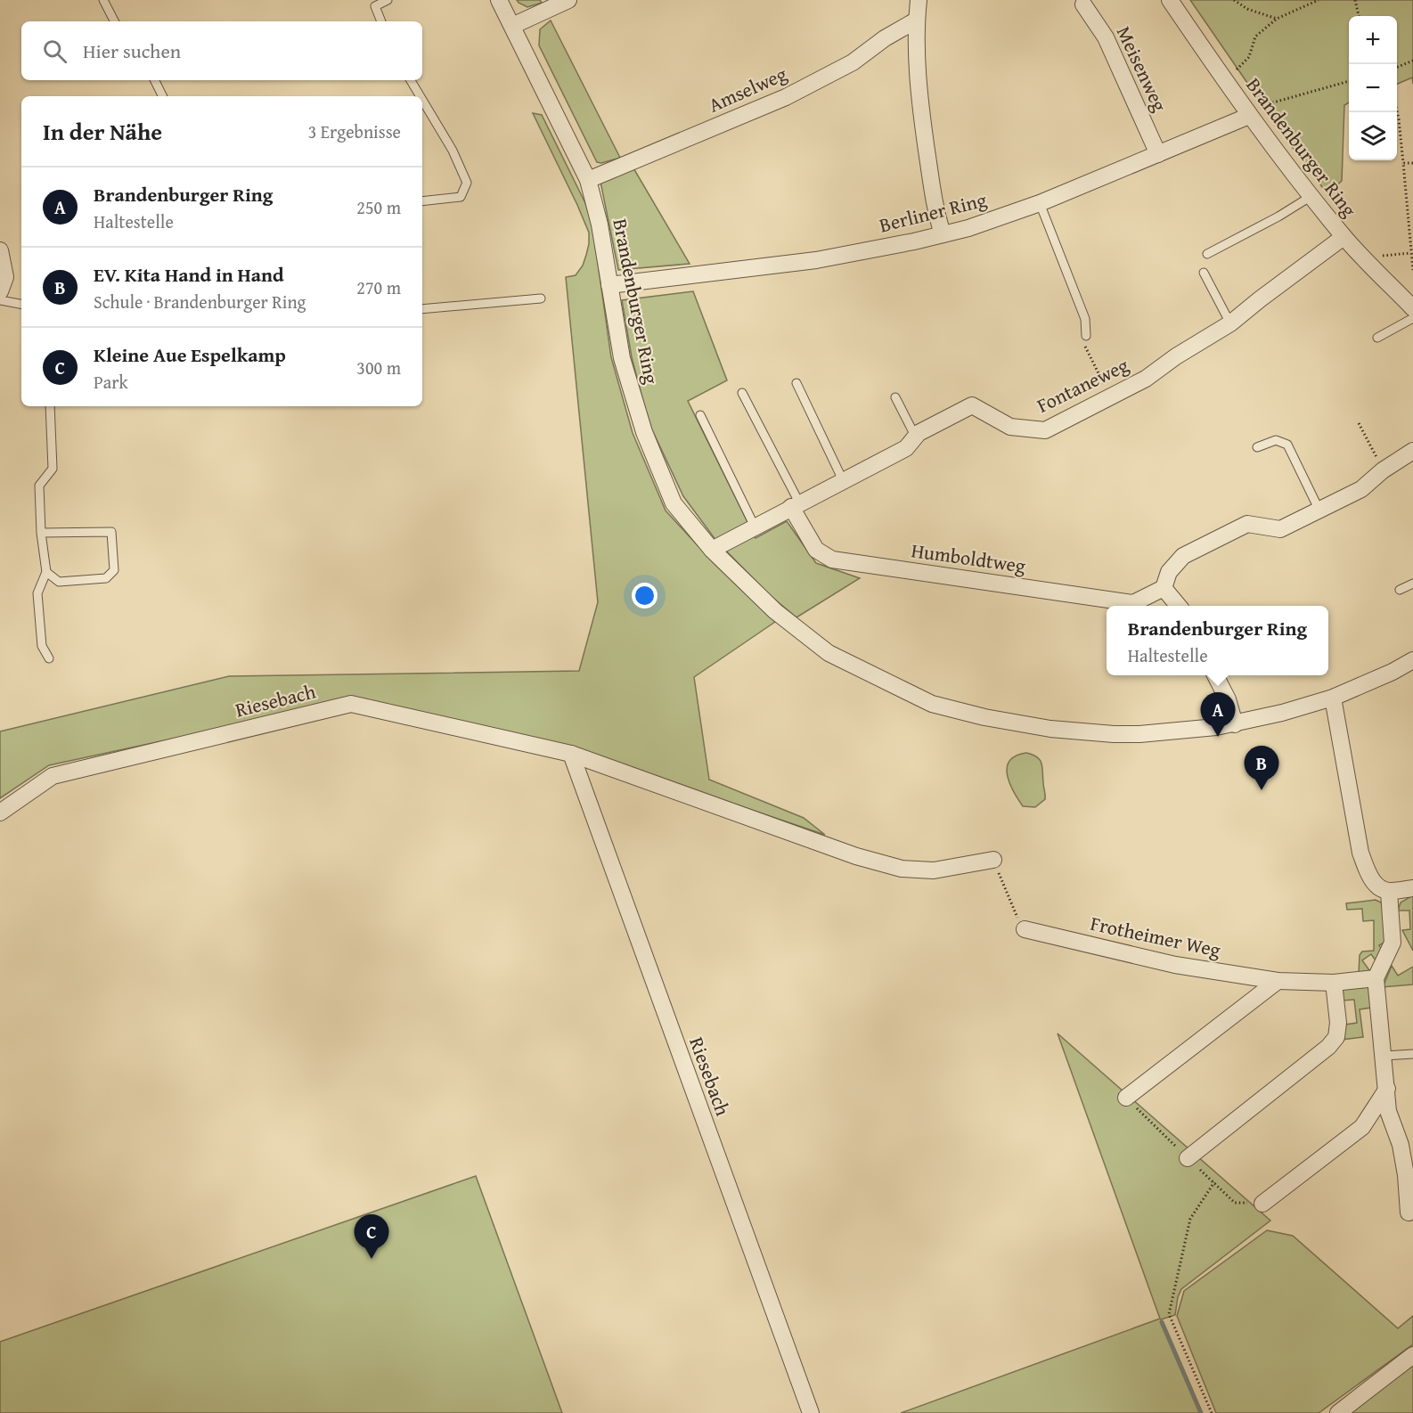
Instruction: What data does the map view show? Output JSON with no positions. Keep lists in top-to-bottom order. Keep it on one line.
{"streets":{"street":["Meisenweg","Amselweg","Brandenburger Ring","Berliner Ring","Fontaneweg","Humboldtweg","Riesebach","Frotheimer Weg"]},"crossings":[["Meisenweg","Berliner Ring"],["Amselweg","Brandenburger Ring"],["Brandenburger Ring","Berliner Ring"],["Brandenburger Ring","Fontaneweg"],["Fontaneweg","Humboldtweg"]],"page":{"map_buttons":["+","−"],"search":"Hier suchen","heading":["In der Nähe","3 Ergebnisse"],"list":[{"mark":"A","name":"Brandenburger Ring","note":"Haltestelle","value":"250 m"},{"mark":"B","name":"EV. Kita Hand in Hand","note":"Schule · Brandenburger Ring","value":"270 m"},{"mark":"C","name":"Kleine Aue Espelkamp","note":"Park","value":"300 m"}],"popup":["Brandenburger Ring","Haltestelle"],"pins":["A","B","C"]}}
